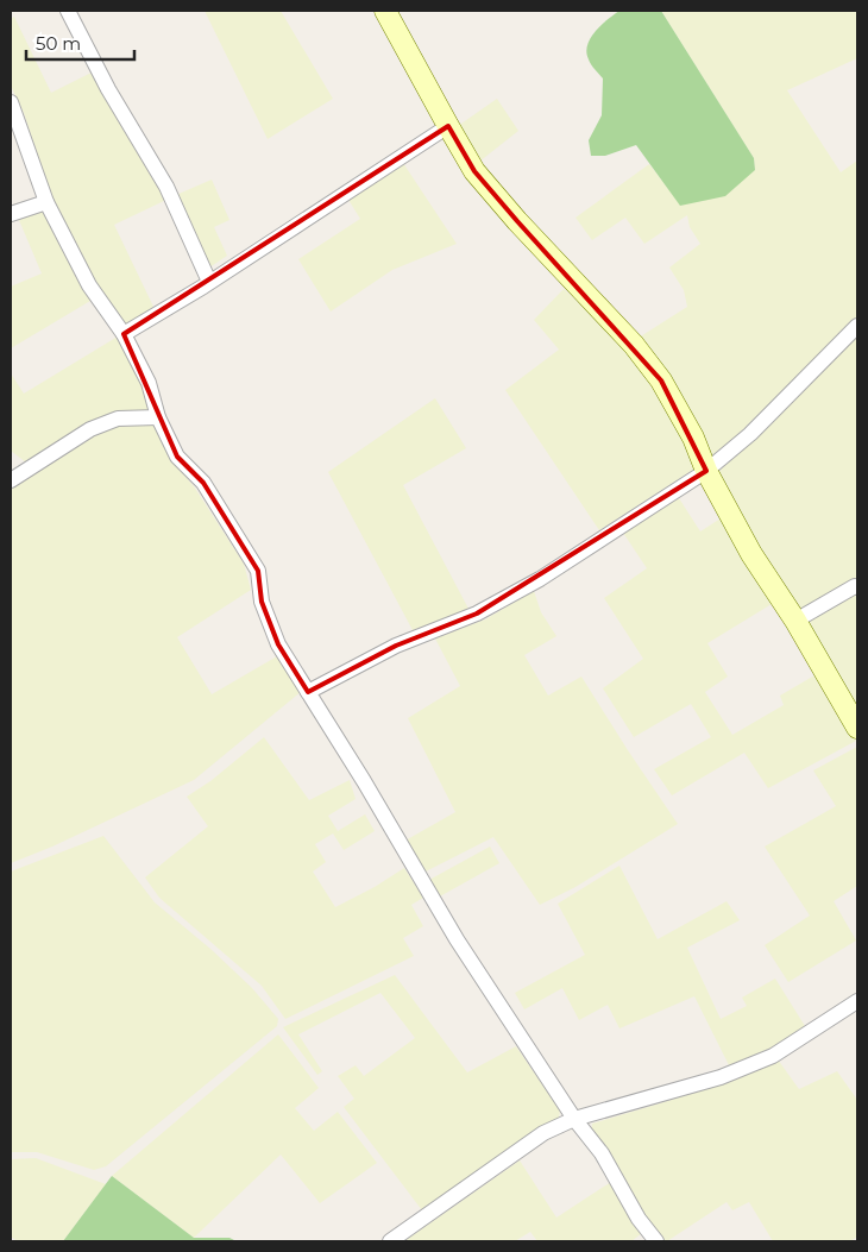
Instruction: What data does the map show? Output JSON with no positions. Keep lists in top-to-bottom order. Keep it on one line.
{"scale_bar":"50 m"}
